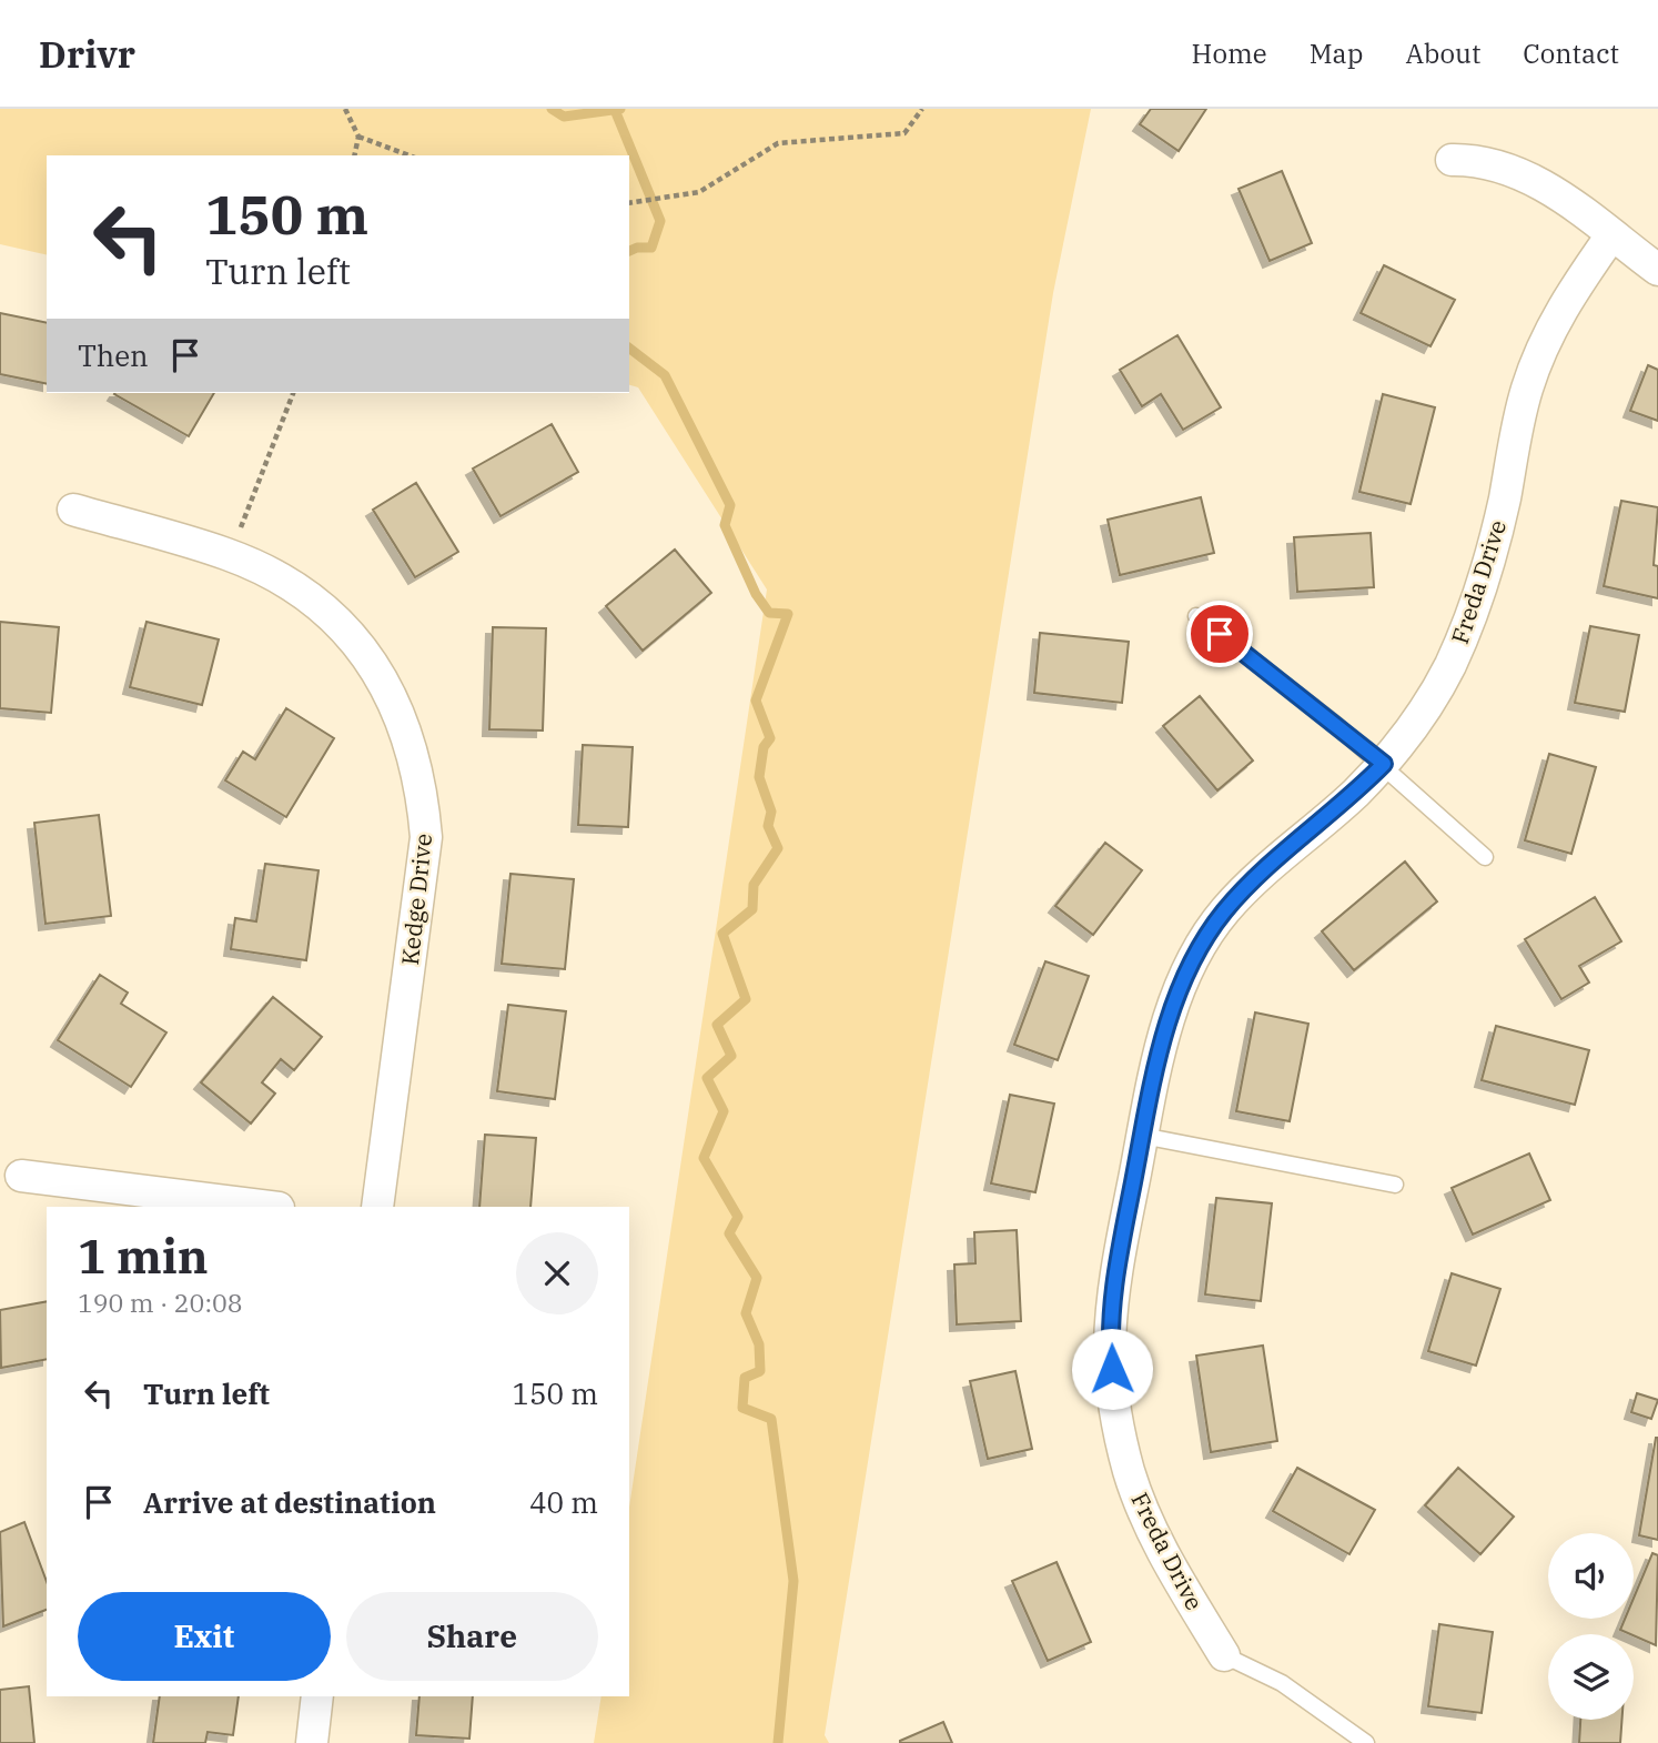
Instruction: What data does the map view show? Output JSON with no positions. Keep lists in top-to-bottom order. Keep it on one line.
{"streets":{"street":["Freda Drive","Kedge Drive"]},"page":{"header":"Drivr","nav":["Home","Map","About","Contact"],"turn":["150 m","Turn left"],"then":"Then","heading":["1 min","190 m · 20:08"],"list":[{"name":"Turn left","value":"150 m"},{"name":"Arrive at destination","value":"40 m"}],"buttons":["Exit","Share"]}}
